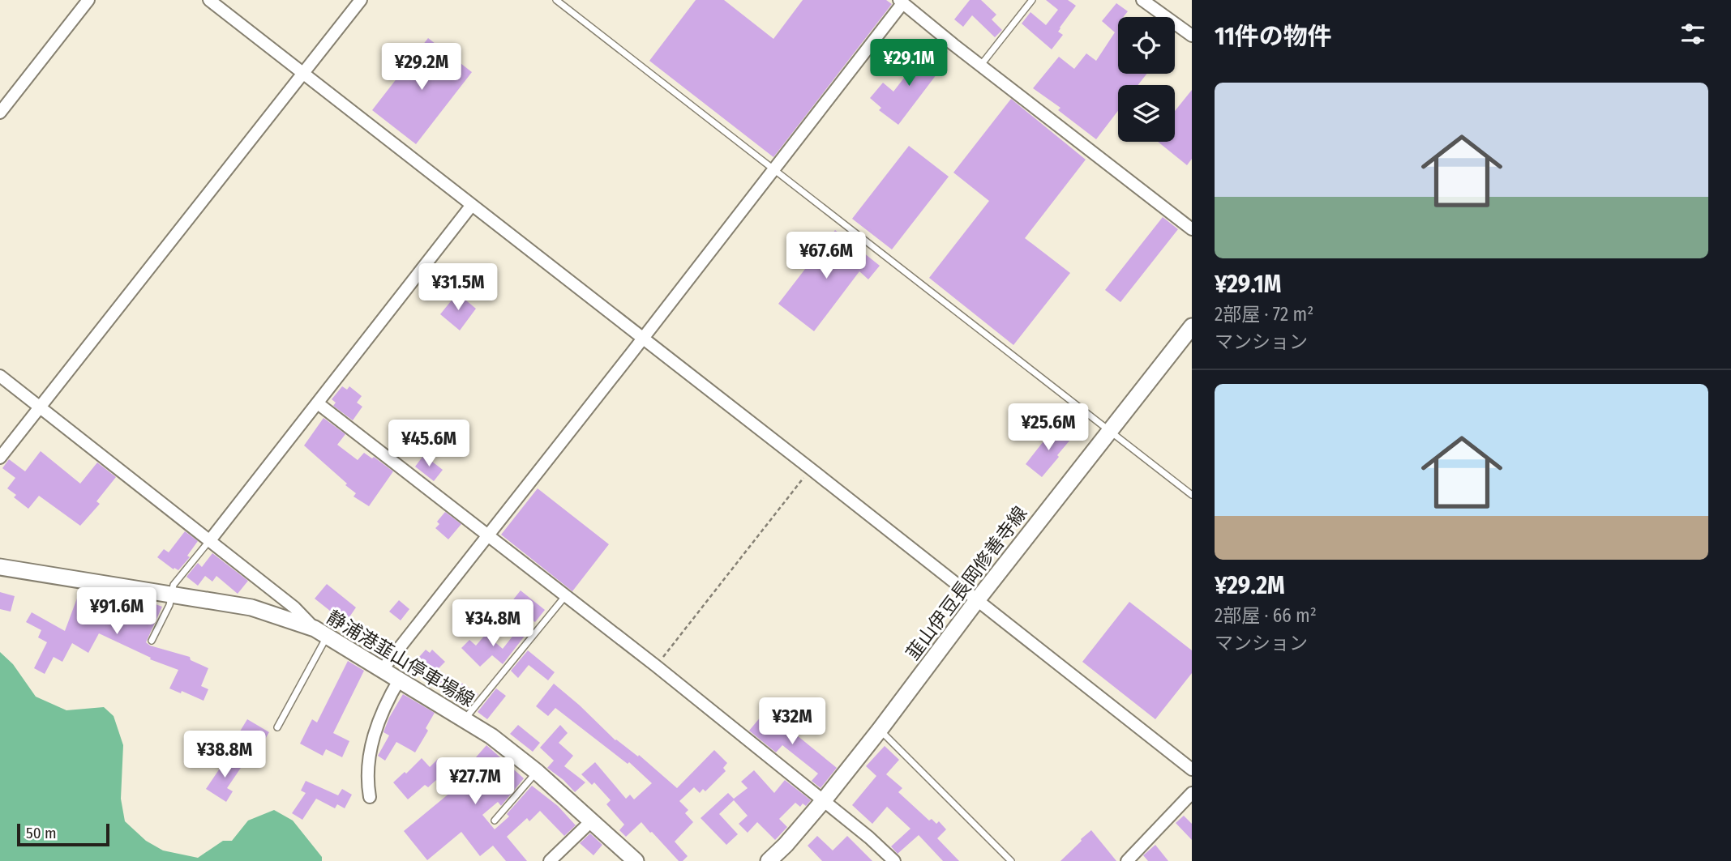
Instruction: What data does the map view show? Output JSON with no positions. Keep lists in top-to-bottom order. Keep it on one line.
{"streets":{"main road":["韮山伊豆長岡修善寺線","静浦港韮山停車場線"]},"scale_bar":"50 m","page":{"heading":"11件の物件","price":["¥29.1M","¥29.2M","¥67.6M","¥31.5M","¥25.6M","¥45.6M","¥91.6M","¥34.8M","¥32M","¥38.8M","¥27.7M"],"list":[{"name":"¥29.1M","note":"2部屋 · 72 m² · マンション"},{"name":"¥29.2M","note":"2部屋 · 66 m² · マンション"}],"scale":"50 m"}}
